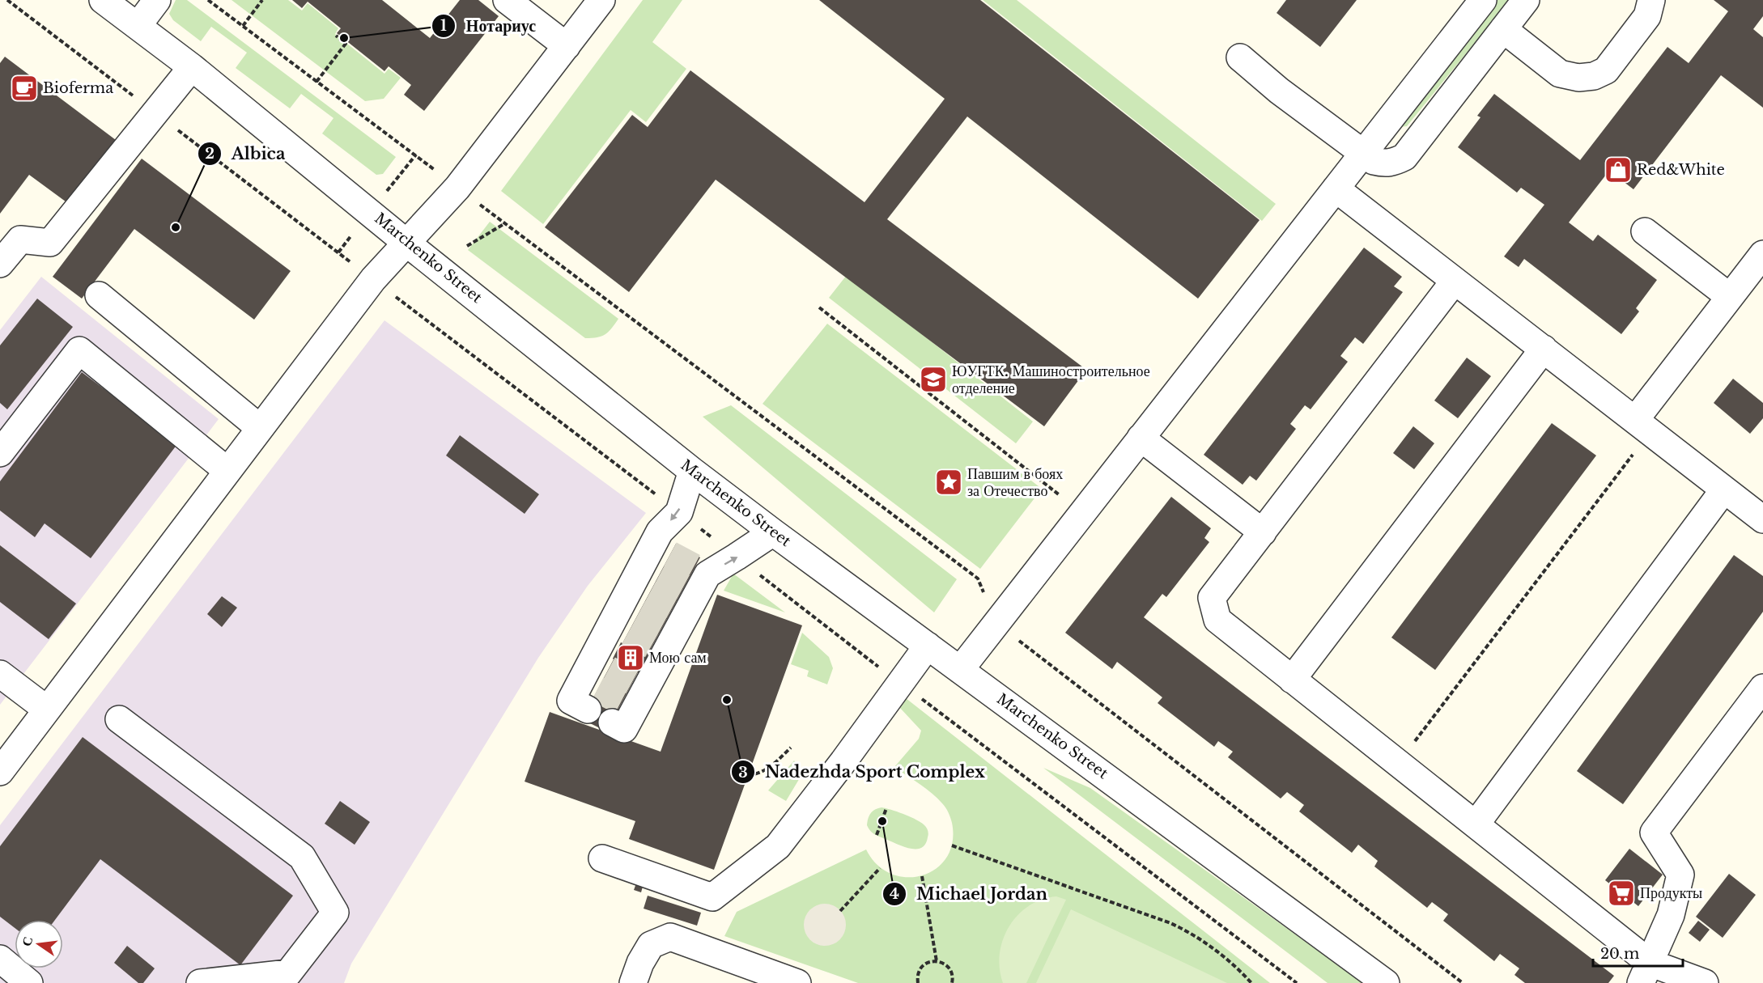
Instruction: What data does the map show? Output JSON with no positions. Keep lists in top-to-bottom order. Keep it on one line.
{"streets":{"street":["Marchenko Street"]},"places":{"other":["Нотариус","Albica","Nadezhda Sport Complex","Michael Jordan"],"cafe":["Bioferma"],"shop":["Red&White"],"school or university":["ЮУГТК. Машиностроительное отделение"],"place":["Павшим в боях за Отечество"],"building":["Мою сам"],"supermarket":["Продукты"]},"scale_bar":"20 m","north":"left"}
